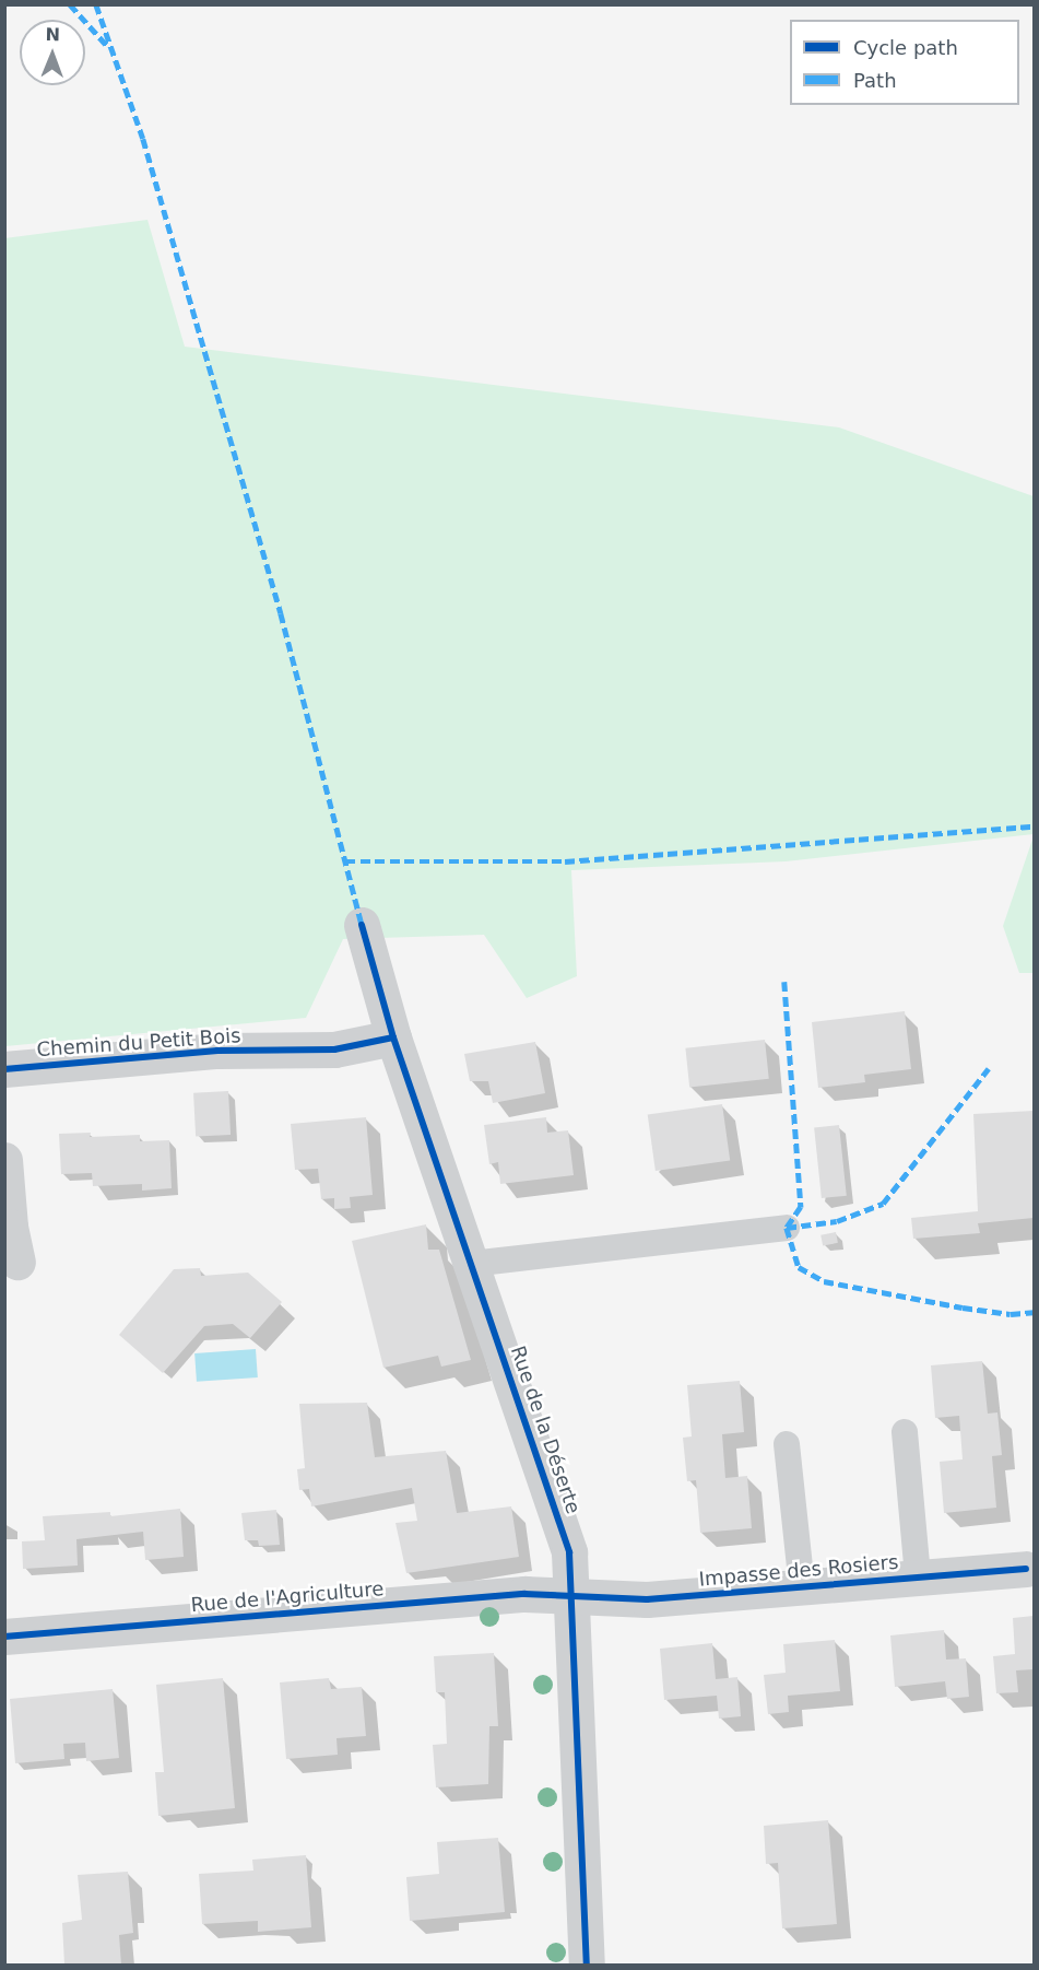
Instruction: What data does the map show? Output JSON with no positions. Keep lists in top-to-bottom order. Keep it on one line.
{"streets":{"street":["Chemin du Petit Bois","Rue de la Déserte","Impasse des Rosiers","Rue de l'Agriculture"]},"crossings":[["Chemin du Petit Bois","Rue de la Déserte"],["Rue de la Déserte","Impasse des Rosiers"],["Rue de la Déserte","Rue de l'Agriculture"],["Impasse des Rosiers","Rue de l'Agriculture"]],"legend":["Cycle path","Path"],"north":"top"}
